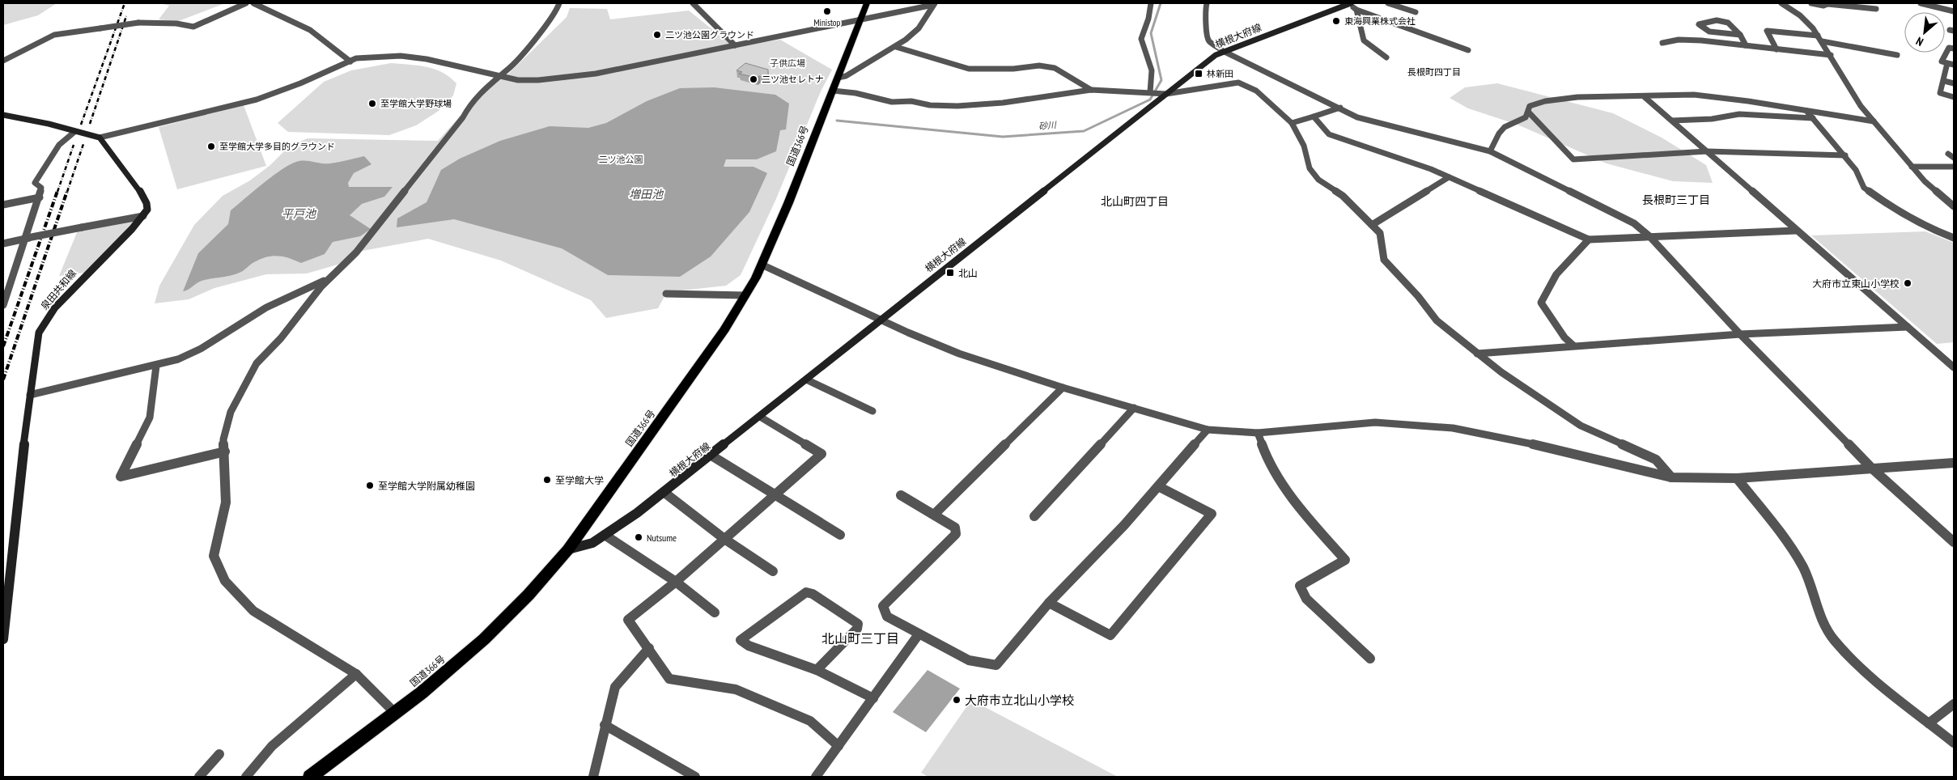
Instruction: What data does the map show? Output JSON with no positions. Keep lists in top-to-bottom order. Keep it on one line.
{"streets":{"highway":["国道366号"],"main road":["横根大府線","泉田共和線"]},"crossings":[["横根大府線","国道366号"]],"districts":["長根町四丁目","長根町三丁目","北山町四丁目","北山町三丁目"],"water":["砂川","増田池","平戸池"],"parks":["子供広場","二ツ池公園"],"places":{"other":["Ministop","東海興業株式会社","二ツ池公園グラウンド","二ツ池セレトナ","至学館大学野球場","至学館大学多目的グラウンド","大府市立東山小学校","至学館大学","至学館大学附属幼稚園","Nutsume","大府市立北山小学校"],"transit":["林新田","北山"]},"north":"bottom left"}
